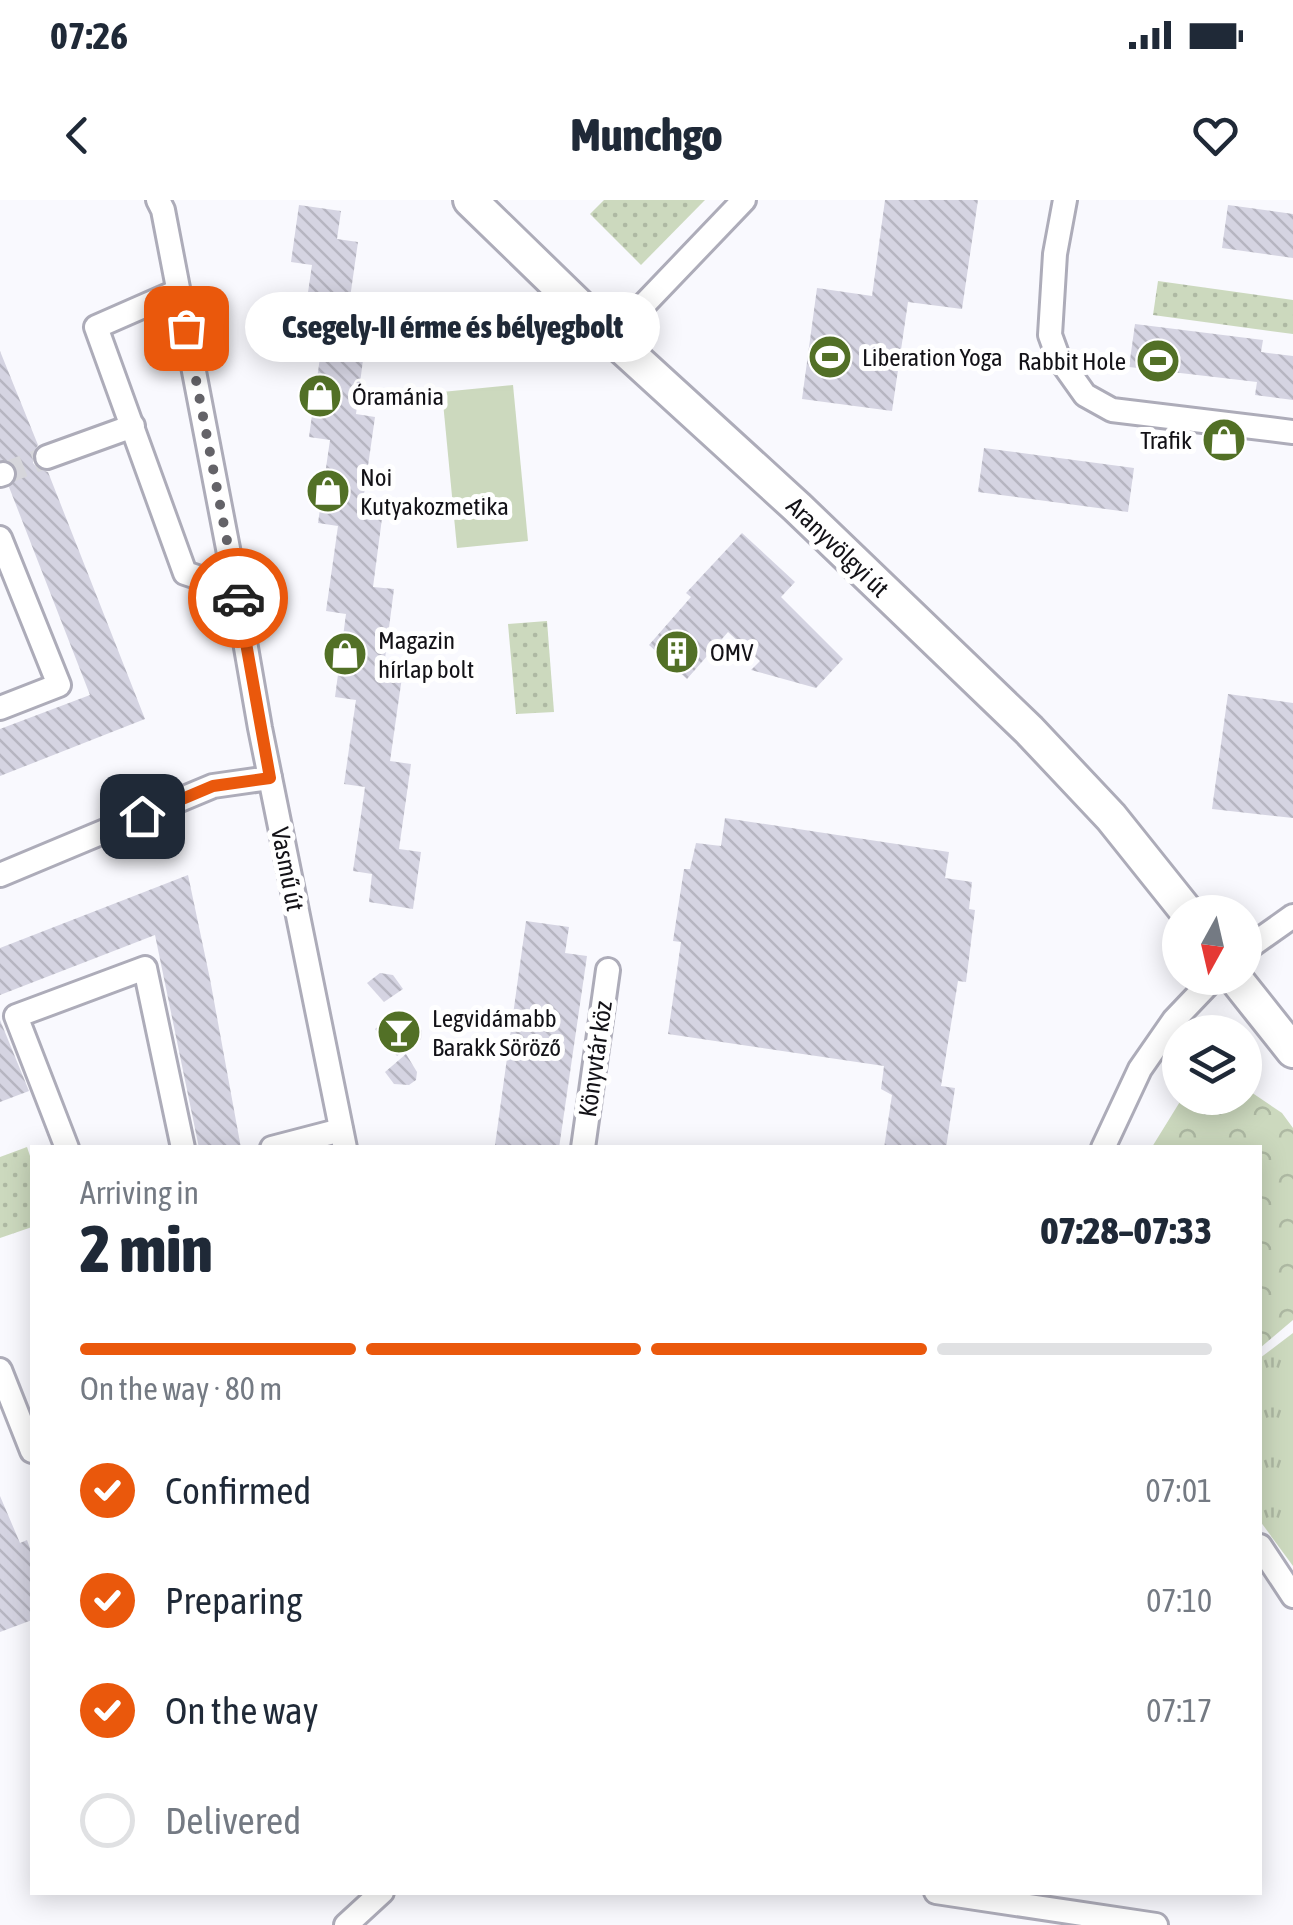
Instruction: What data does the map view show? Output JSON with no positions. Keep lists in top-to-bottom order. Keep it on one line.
{"streets":{"street":["Aranyvölgyi út","Vasmű út","Könyvtár köz"]},"places":{"other":["Csegely-II érme és bélyegbolt"],"sports":["Liberation Yoga","Rabbit Hole"],"shop":["Óramánia","Trafik","Noi Kutyakozmetika","Magazin hírlap bolt"],"building":["OMV"],"bar":["Legvidámabb Barakk Söröző"]},"north":"bottom","page":{"status":"07:26","header":"Munchgo","bubble":"Csegely-II érme és bélyegbolt","heading":["2 min","Arriving in","07:28–07:33"],"bar":"On the way · 80 m","list":[["Confirmed","07:01"],["Preparing","07:10"],["On the way","07:17"],"Delivered"]}}
